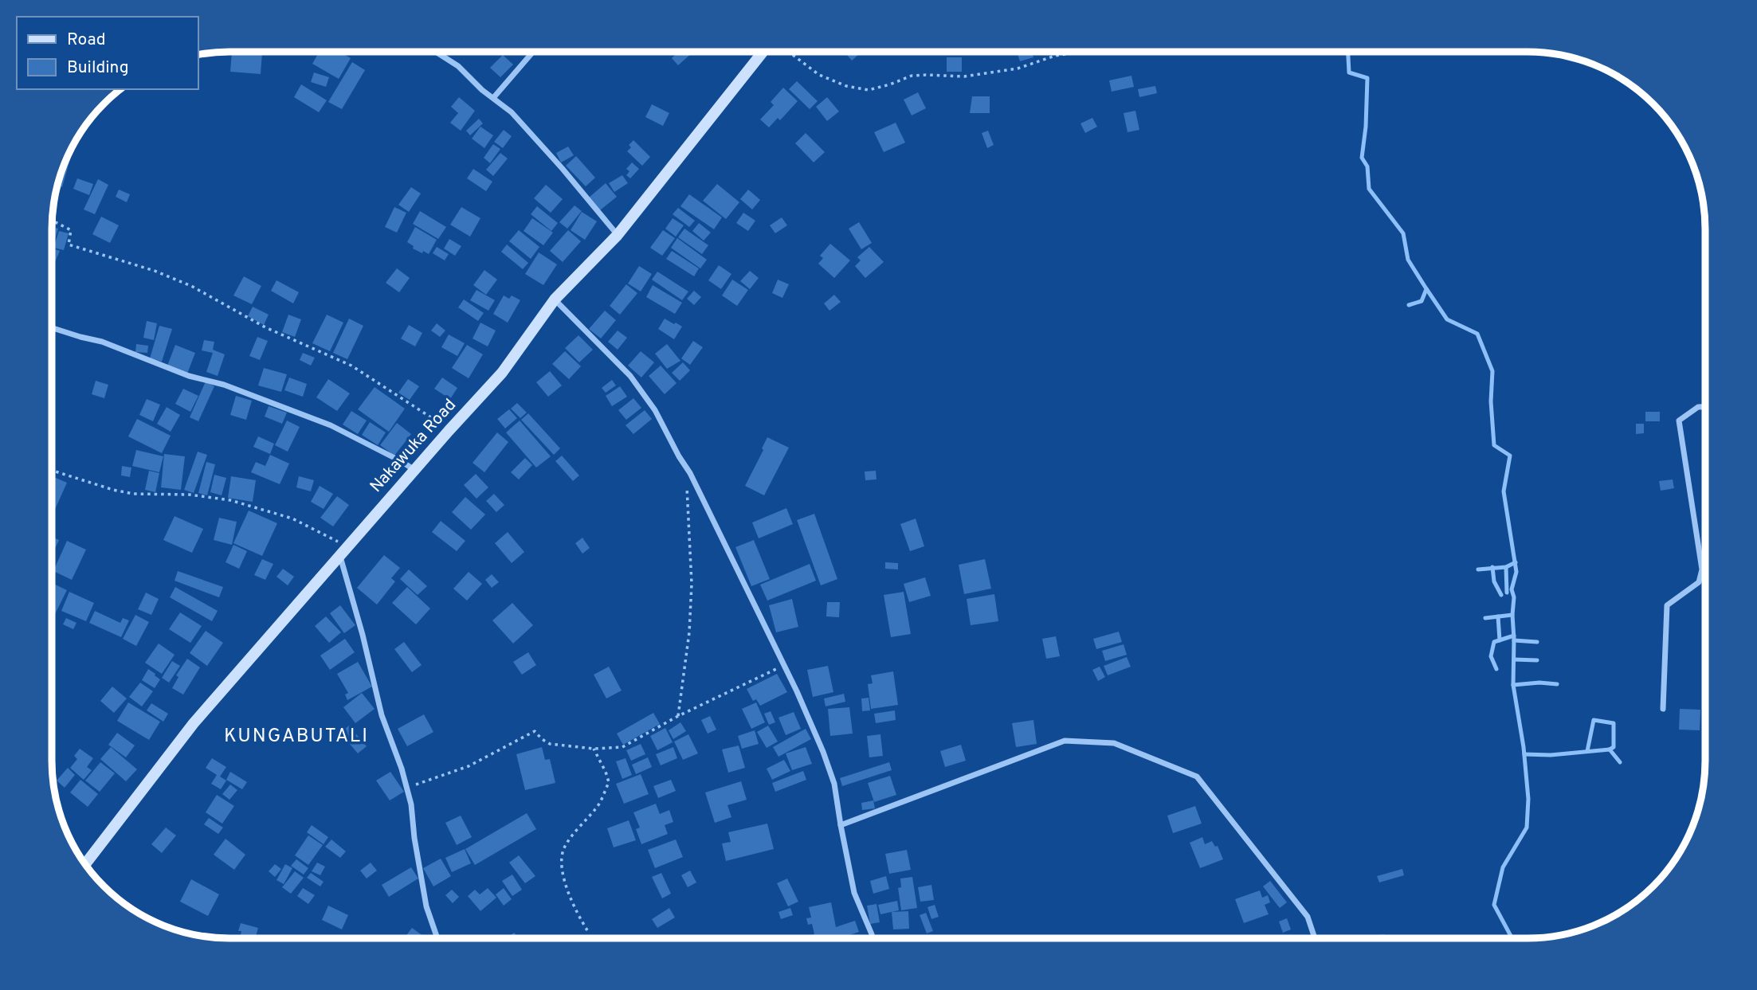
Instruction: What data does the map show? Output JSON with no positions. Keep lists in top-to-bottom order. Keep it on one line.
{"streets":{"main road":["Nakawuka Road"]},"districts":["KUNGABUTALI"],"legend":["Road","Building"]}
